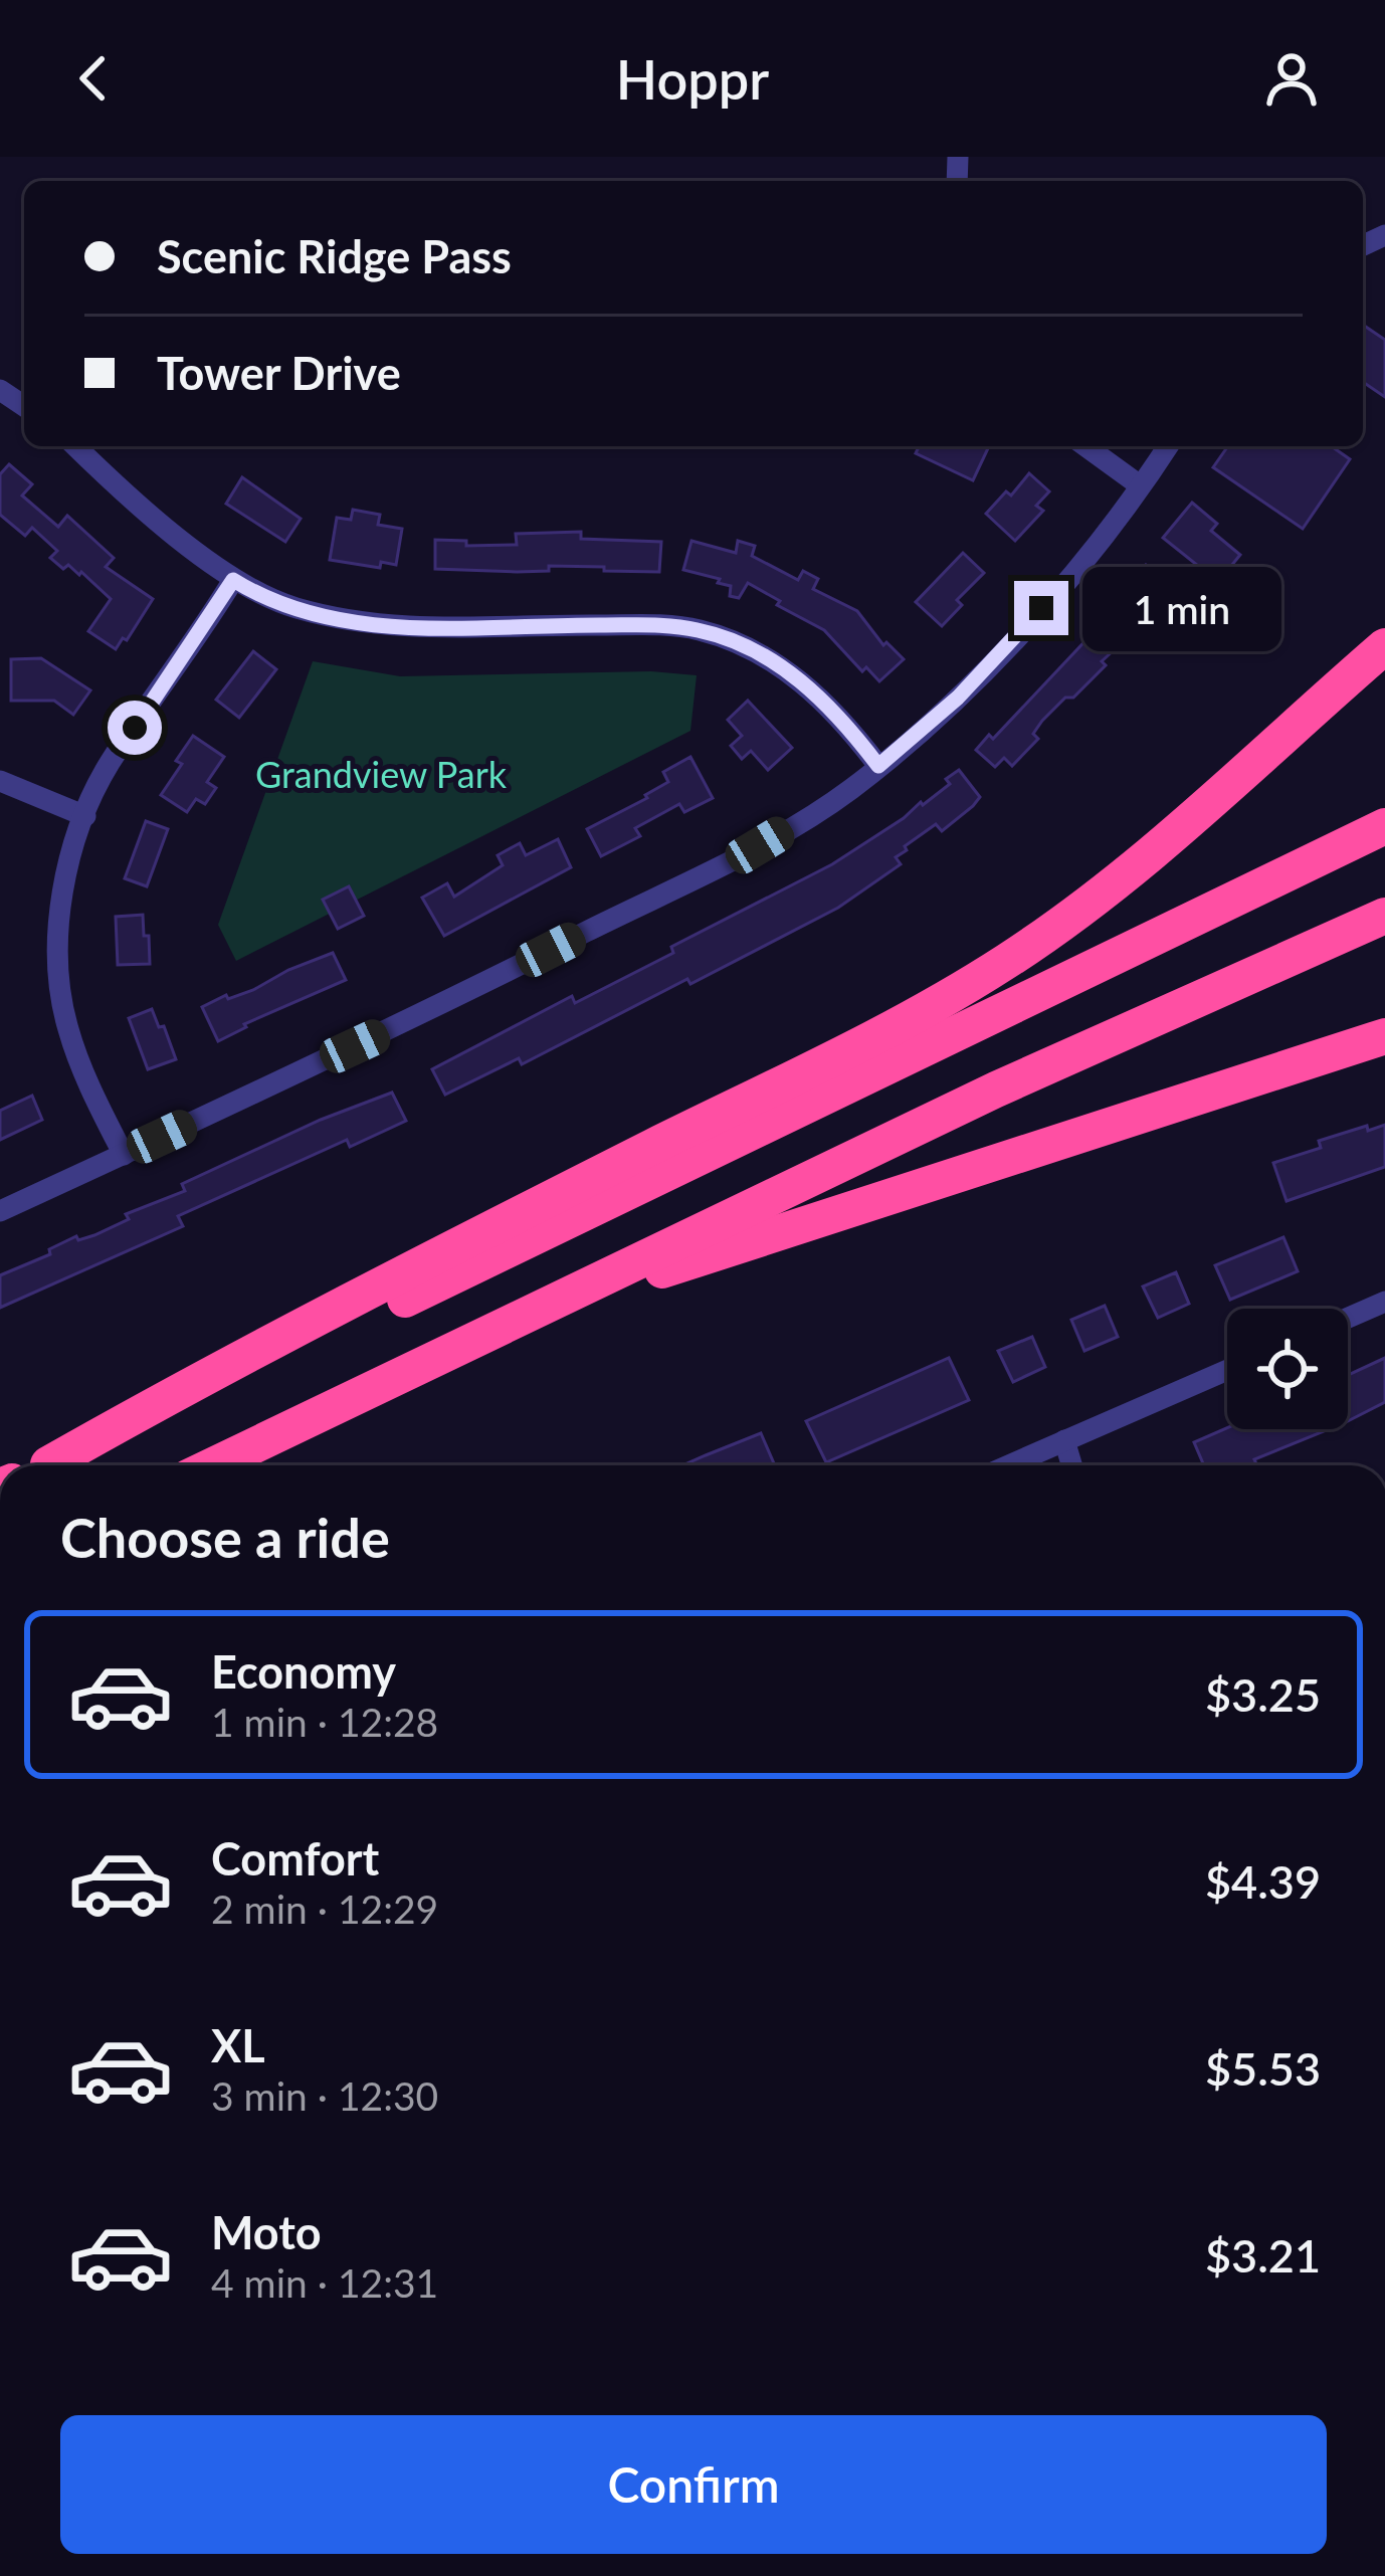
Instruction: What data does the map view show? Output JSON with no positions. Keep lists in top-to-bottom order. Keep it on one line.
{"parks":["Grandview Park"],"page":{"header":"Hoppr","banner":["Scenic Ridge Pass","Tower Drive"],"bubble":"1 min","heading":"Choose a ride","list":[{"name":"Economy","note":"1 min · 12:28","value":"$3.25"},{"name":"Comfort","note":"2 min · 12:29","value":"$4.39"},{"name":"XL","note":"3 min · 12:30","value":"$5.53"},{"name":"Moto","note":"4 min · 12:31","value":"$3.21"}],"buttons":"Confirm"}}
